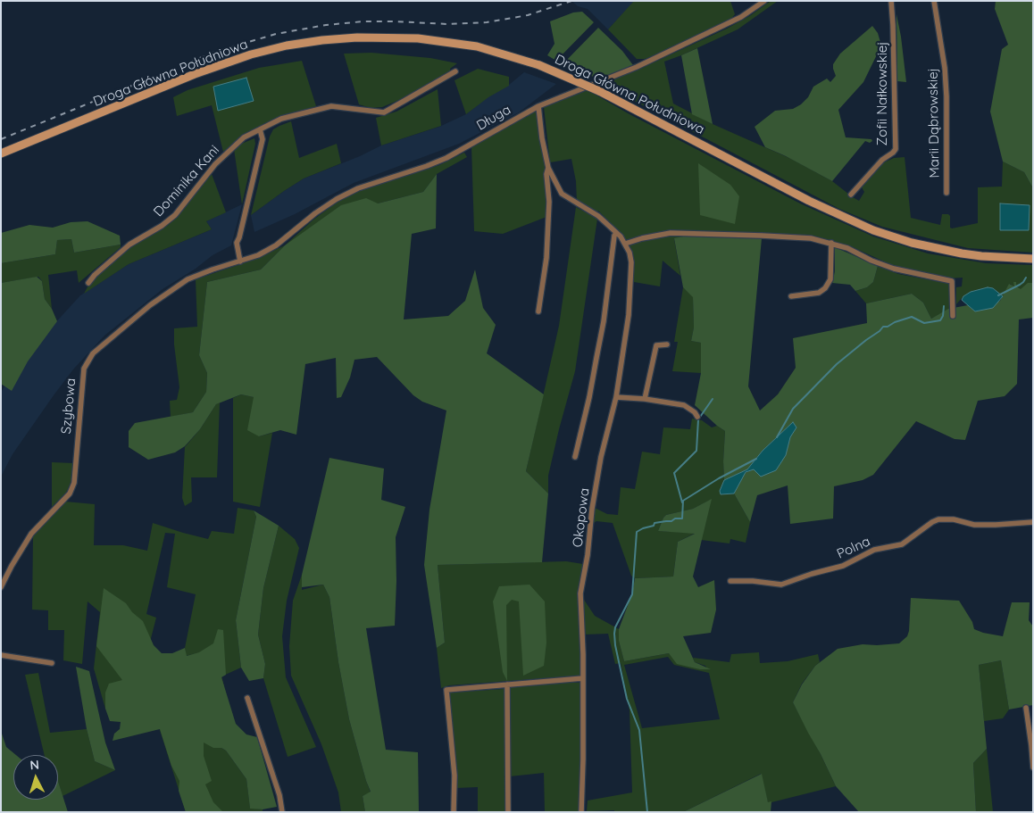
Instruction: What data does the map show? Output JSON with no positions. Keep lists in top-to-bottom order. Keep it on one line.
{"streets":{"main road":["Droga Główna Południowa"],"street":["Zofii Nałkowskiej","Długa","Marii Dąbrowskiej","Dominika Kani","Szybowa","Okopowa","Polna"]},"crossings":[["Długa","Szybowa"],["Długa","Okopowa"]],"north":"top"}
